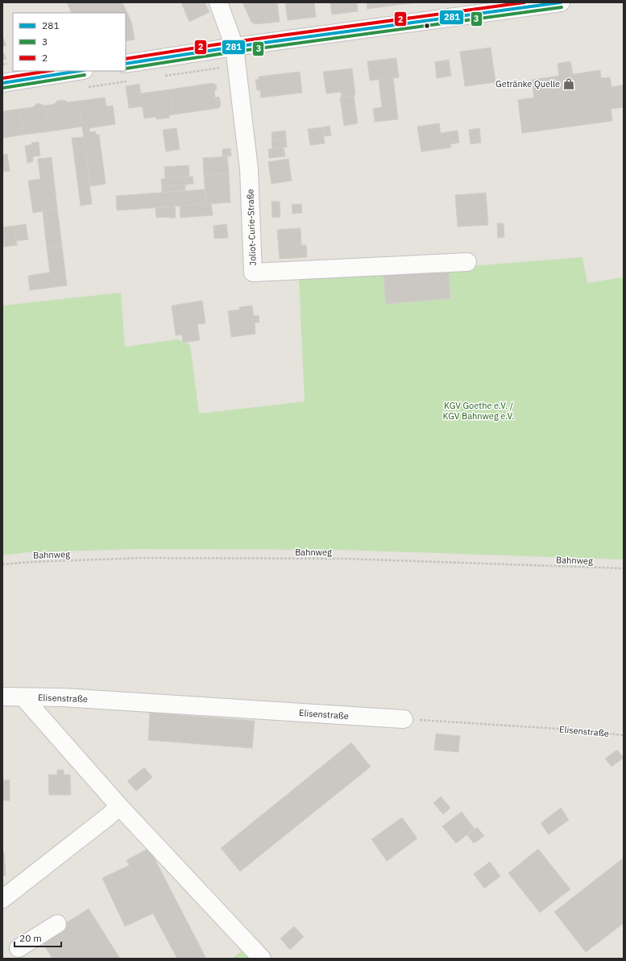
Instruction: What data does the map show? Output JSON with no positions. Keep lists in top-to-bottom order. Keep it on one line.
{"streets":{"street":["Joliot-Curie-Straße","Elisenstraße"],"path":["Bahnweg"]},"parks":["KGV Goethe e.V. / KGV Bahnweg e.V."],"places":{"shop":["Getränke Quelle"]},"lines":["transit line 281","transit line 2","transit line 3"],"legend":["281","3","2"],"scale_bar":"20 m"}
